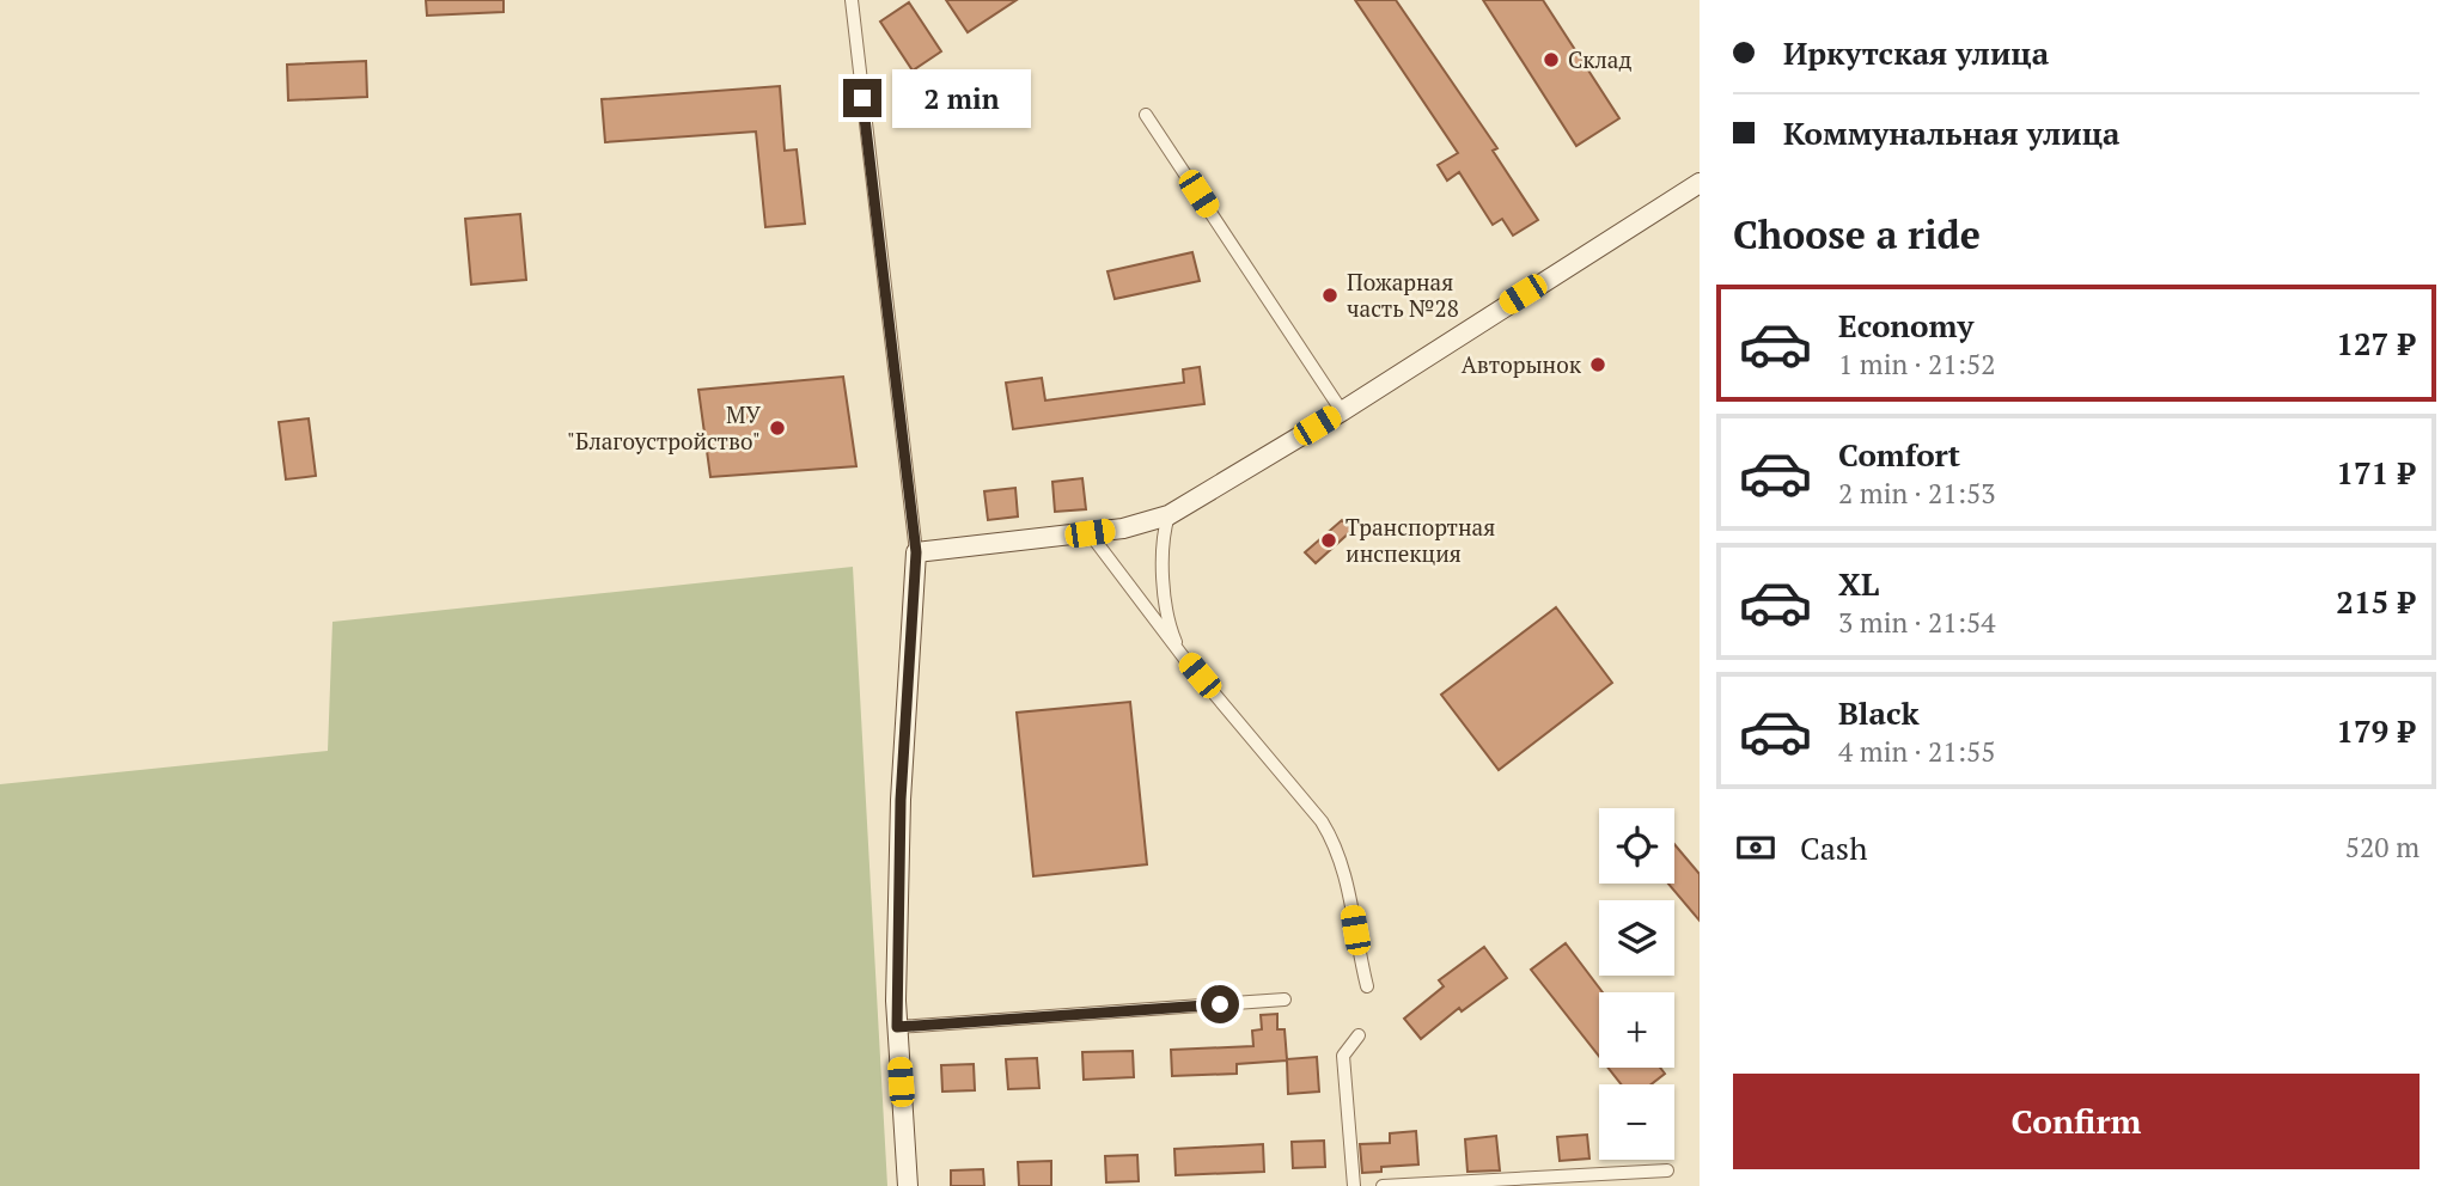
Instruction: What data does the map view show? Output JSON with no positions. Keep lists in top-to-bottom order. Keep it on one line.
{"places":["Склад","Пожарная часть №28","Авторынок","МУ \"Благоустройство\"","Транспортная инспекция"],"page":{"banner":["Иркутская улица","Коммунальная улица"],"bubble":"2 min","heading":"Choose a ride","list":[{"name":"Economy","note":"1 min · 21:52","value":"127 ₽"},{"name":"Comfort","note":"2 min · 21:53","value":"171 ₽"},{"name":"XL","note":"3 min · 21:54","value":"215 ₽"},{"name":"Black","note":"4 min · 21:55","value":"179 ₽"}],"pay":["Cash","520 m"],"map_buttons":["+","−"],"buttons":"Confirm"}}
